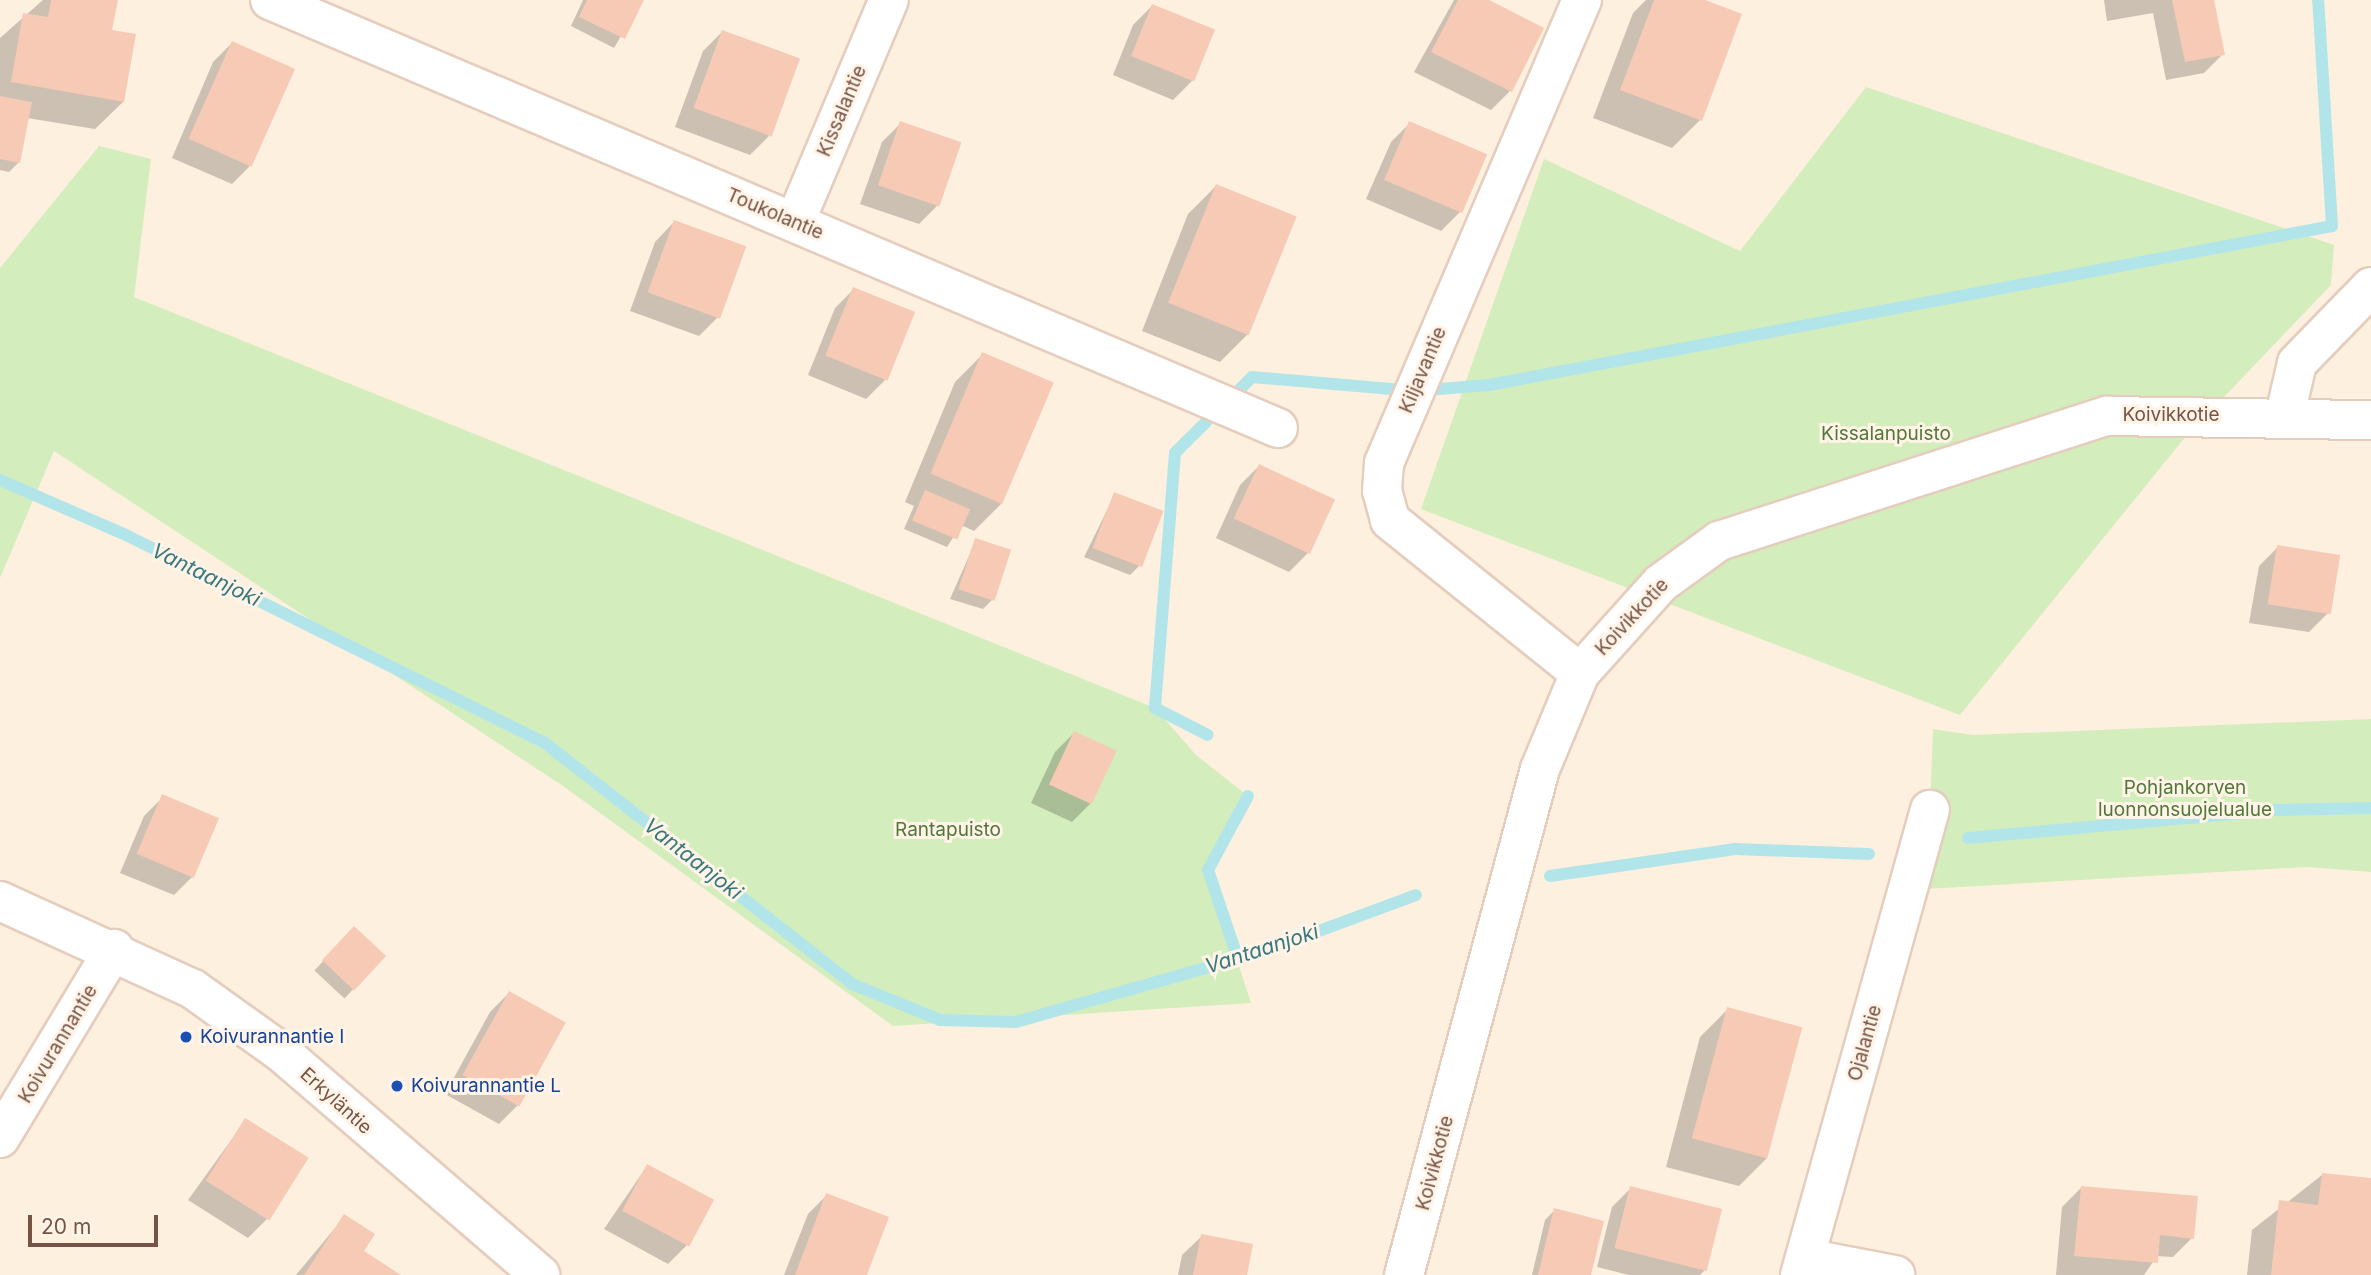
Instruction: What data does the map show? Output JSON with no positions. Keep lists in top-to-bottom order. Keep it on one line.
{"streets":{"street":["Kissalantie","Toukolantie","Kiljavantie","Koivikkotie","Ojalantie","Koivurannantie","Erkyläntie"]},"crossings":[["Kissalantie","Toukolantie"],["Kiljavantie","Koivikkotie"],["Koivurannantie","Erkyläntie"]],"water":["Vantaanjoki"],"parks":["Kissalanpuisto","Pohjankorven luonnonsuojelualue","Rantapuisto"],"places":["Koivurannantie I","Koivurannantie L"],"scale_bar":"20 m"}
